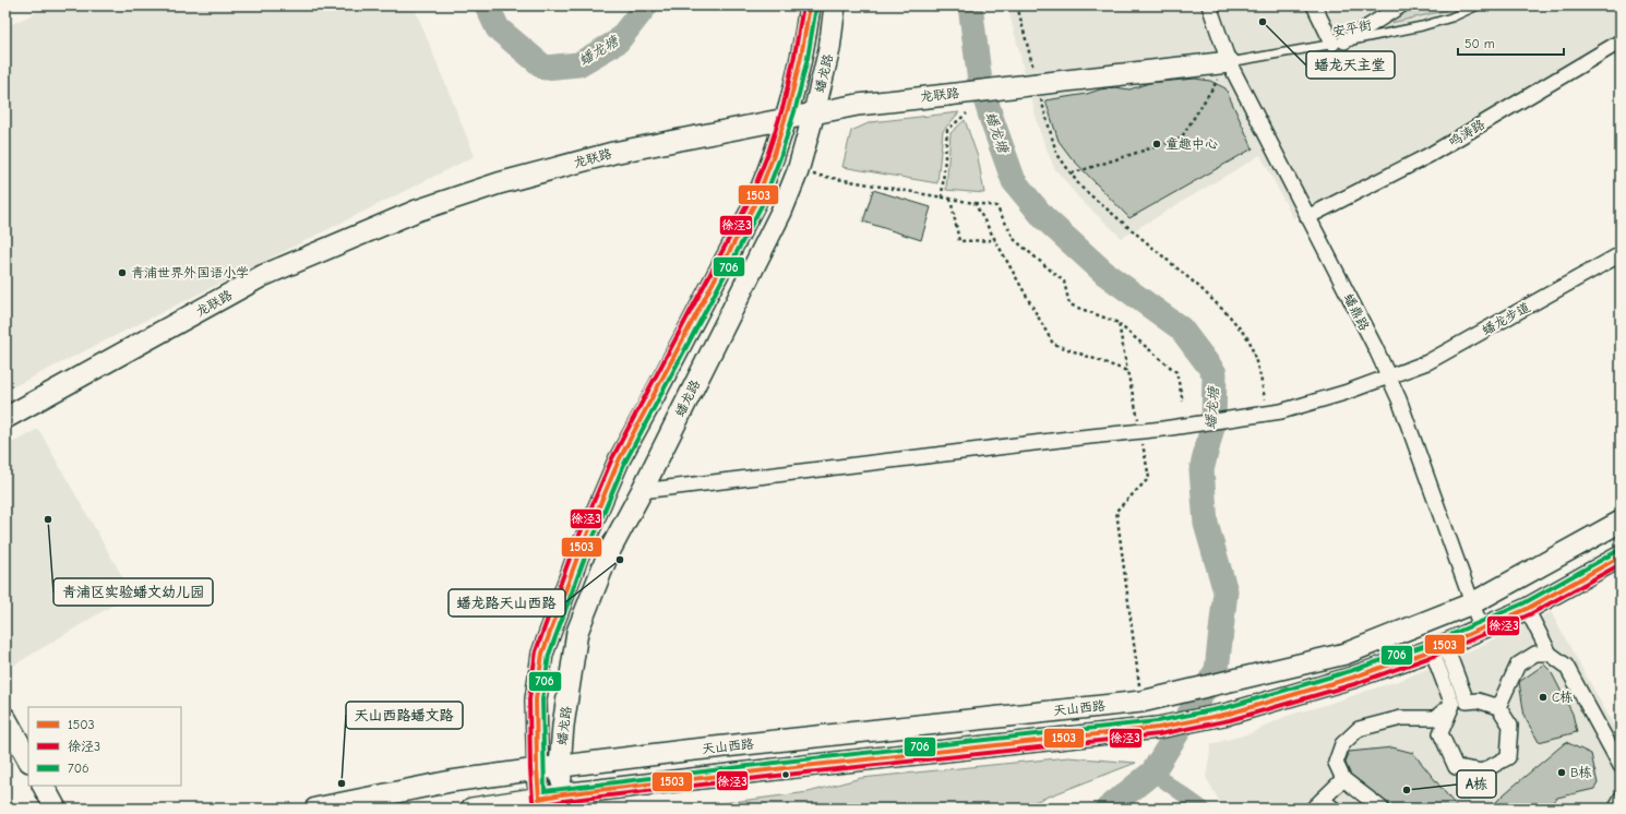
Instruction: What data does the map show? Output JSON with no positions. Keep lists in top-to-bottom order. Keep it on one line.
{"streets":{"main road":["蟠龙路","龙联路","天山西路"],"street":["鸣涛路","蟠鼎路","蟠龙步道"],"lane":["安平街"]},"crossings":[["安平街","龙联路"],["安平街","蟠鼎路"],["蟠龙路","龙联路"],["蟠龙路","蟠龙步道"],["蟠龙路","天山西路"],["龙联路","蟠鼎路"],["鸣涛路","蟠鼎路"],["蟠鼎路","蟠龙步道"],["蟠鼎路","天山西路"]],"water":["蟠龙塘"],"places":["蟠龙天主堂","童趣中心","青浦世界外国语小学","青浦区实验蟠文幼儿园","蟠龙路天山西路","C栋","B栋","天山西路蟠文路","A栋"],"lines":["transit line 1503","transit line 徐泾3","transit line 706"],"legend":["1503","徐泾3","706"],"scale_bar":"50 m"}
